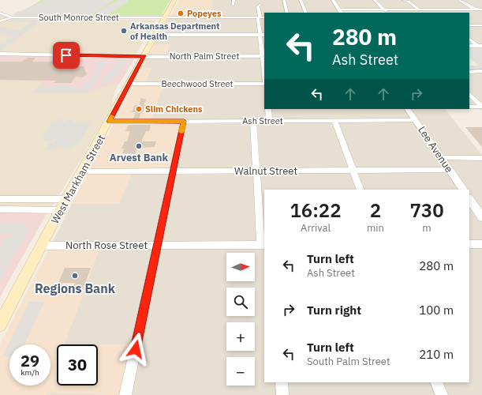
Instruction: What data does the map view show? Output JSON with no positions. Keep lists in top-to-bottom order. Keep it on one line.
{"streets":{"main road":["West Markham Street"],"street":["South Monroe Street","North Palm Street","Beechwood Street","Ash Street","Lee Avenue","Walnut Street","North Rose Street"]},"crossings":[["South Monroe Street","West Markham Street"],["North Palm Street","West Markham Street"],["Beechwood Street","West Markham Street"],["Ash Street","Lee Avenue"],["Ash Street","West Markham Street"],["Lee Avenue","Walnut Street"],["Walnut Street","West Markham Street"],["West Markham Street","North Rose Street"]],"places":["Popeyes","Arkansas Department of Health","Slim Chickens","Arvest Bank","Regions Bank"],"north":"right","page":{"turn":["280 m","Ash Street"],"eta":["16:22","Arrival","2","min","730","m"],"list":[{"name":"Turn left","note":"Ash Street","value":"280 m"},{"name":"Turn right","value":"100 m"},{"name":"Turn left","note":"South Palm Street","value":"210 m"}],"map_buttons":["+","−"],"speed":"29 km/h","limit":"30"}}
